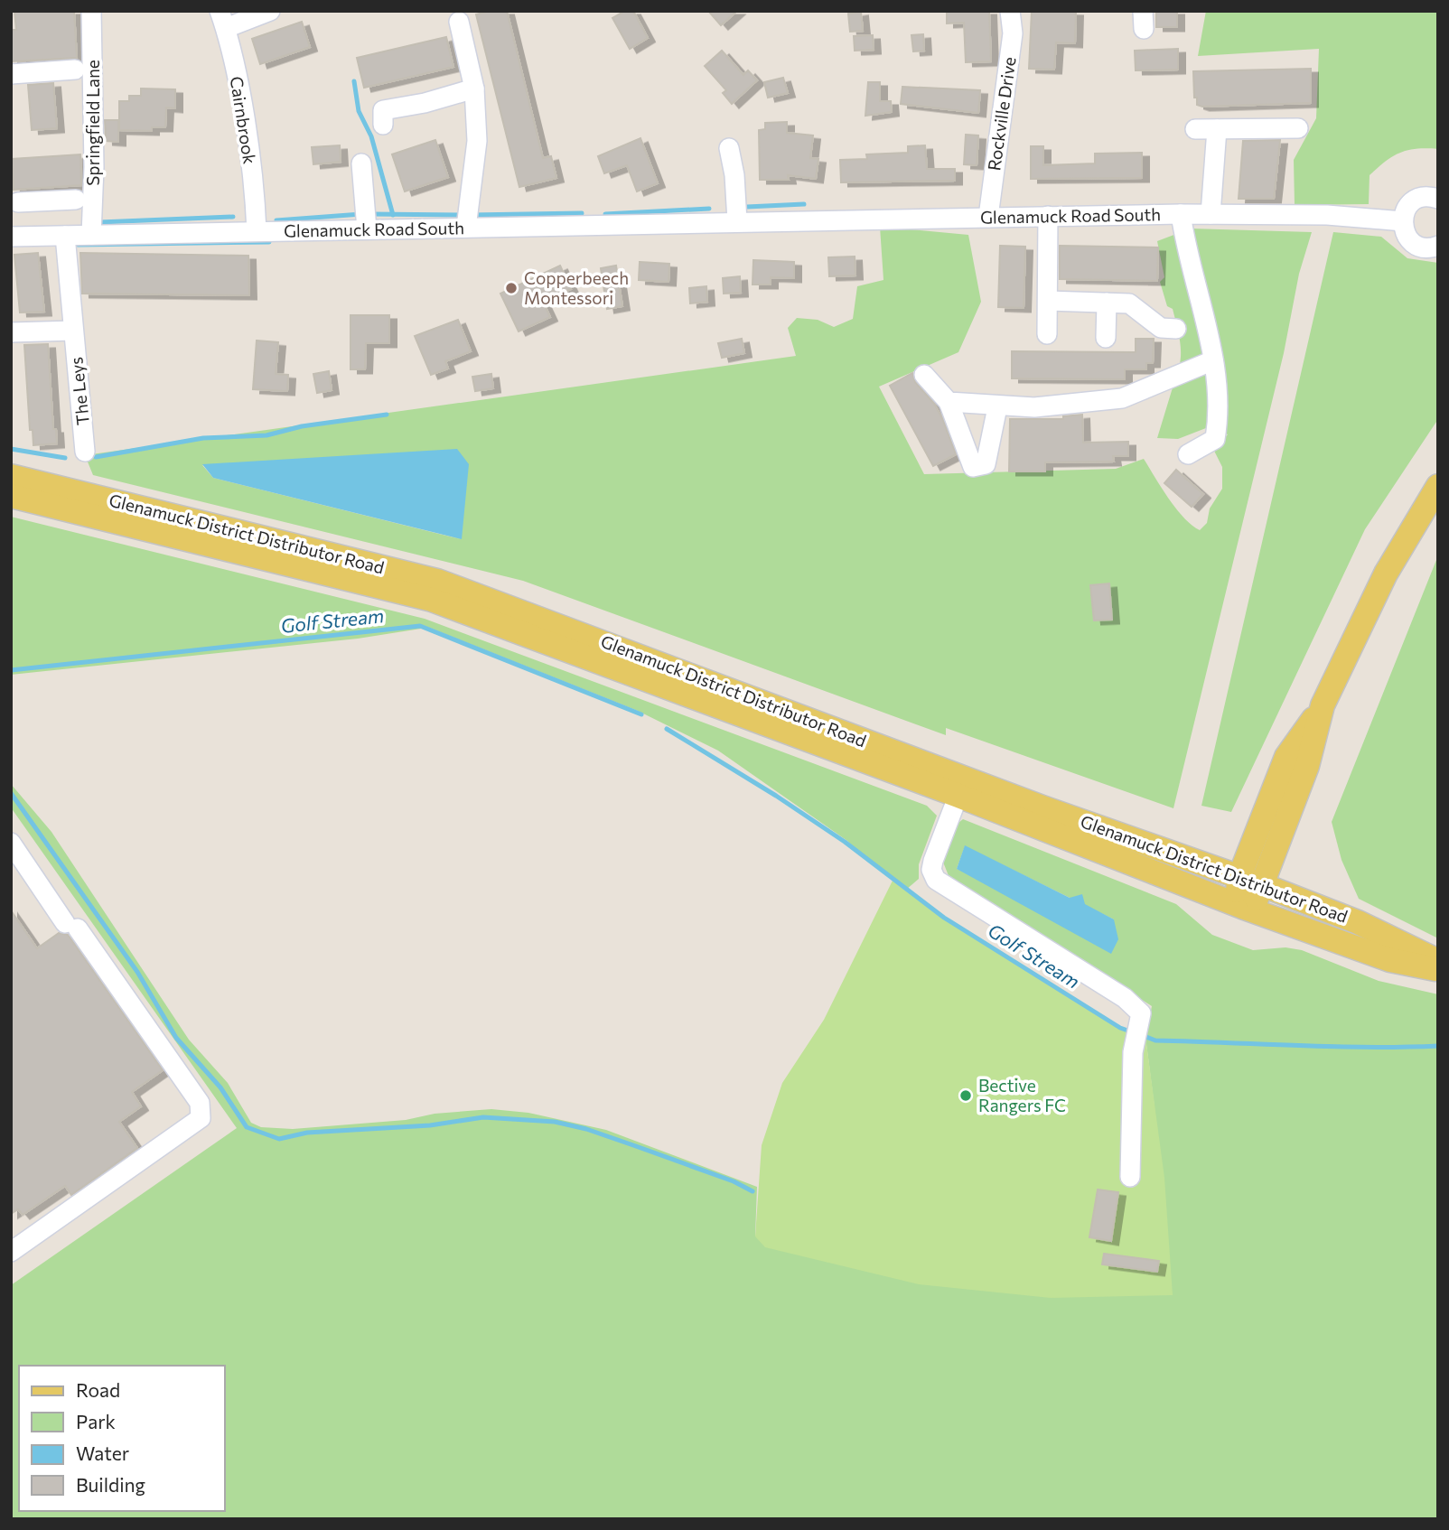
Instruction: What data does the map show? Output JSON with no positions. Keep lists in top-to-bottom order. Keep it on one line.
{"streets":{"main road":["Glenamuck District Distributor Road"],"street":["Rockville Drive","Cairnbrook","Springfield Lane","Glenamuck Road South","The Leys"]},"crossings":[["Rockville Drive","Glenamuck Road South"],["Cairnbrook","Glenamuck Road South"],["Springfield Lane","Glenamuck Road South"],["Glenamuck Road South","The Leys"]],"water":["Golf Stream"],"places":["Copperbeech Montessori","Bective Rangers FC"],"legend":["Road","Park","Water","Building"]}
